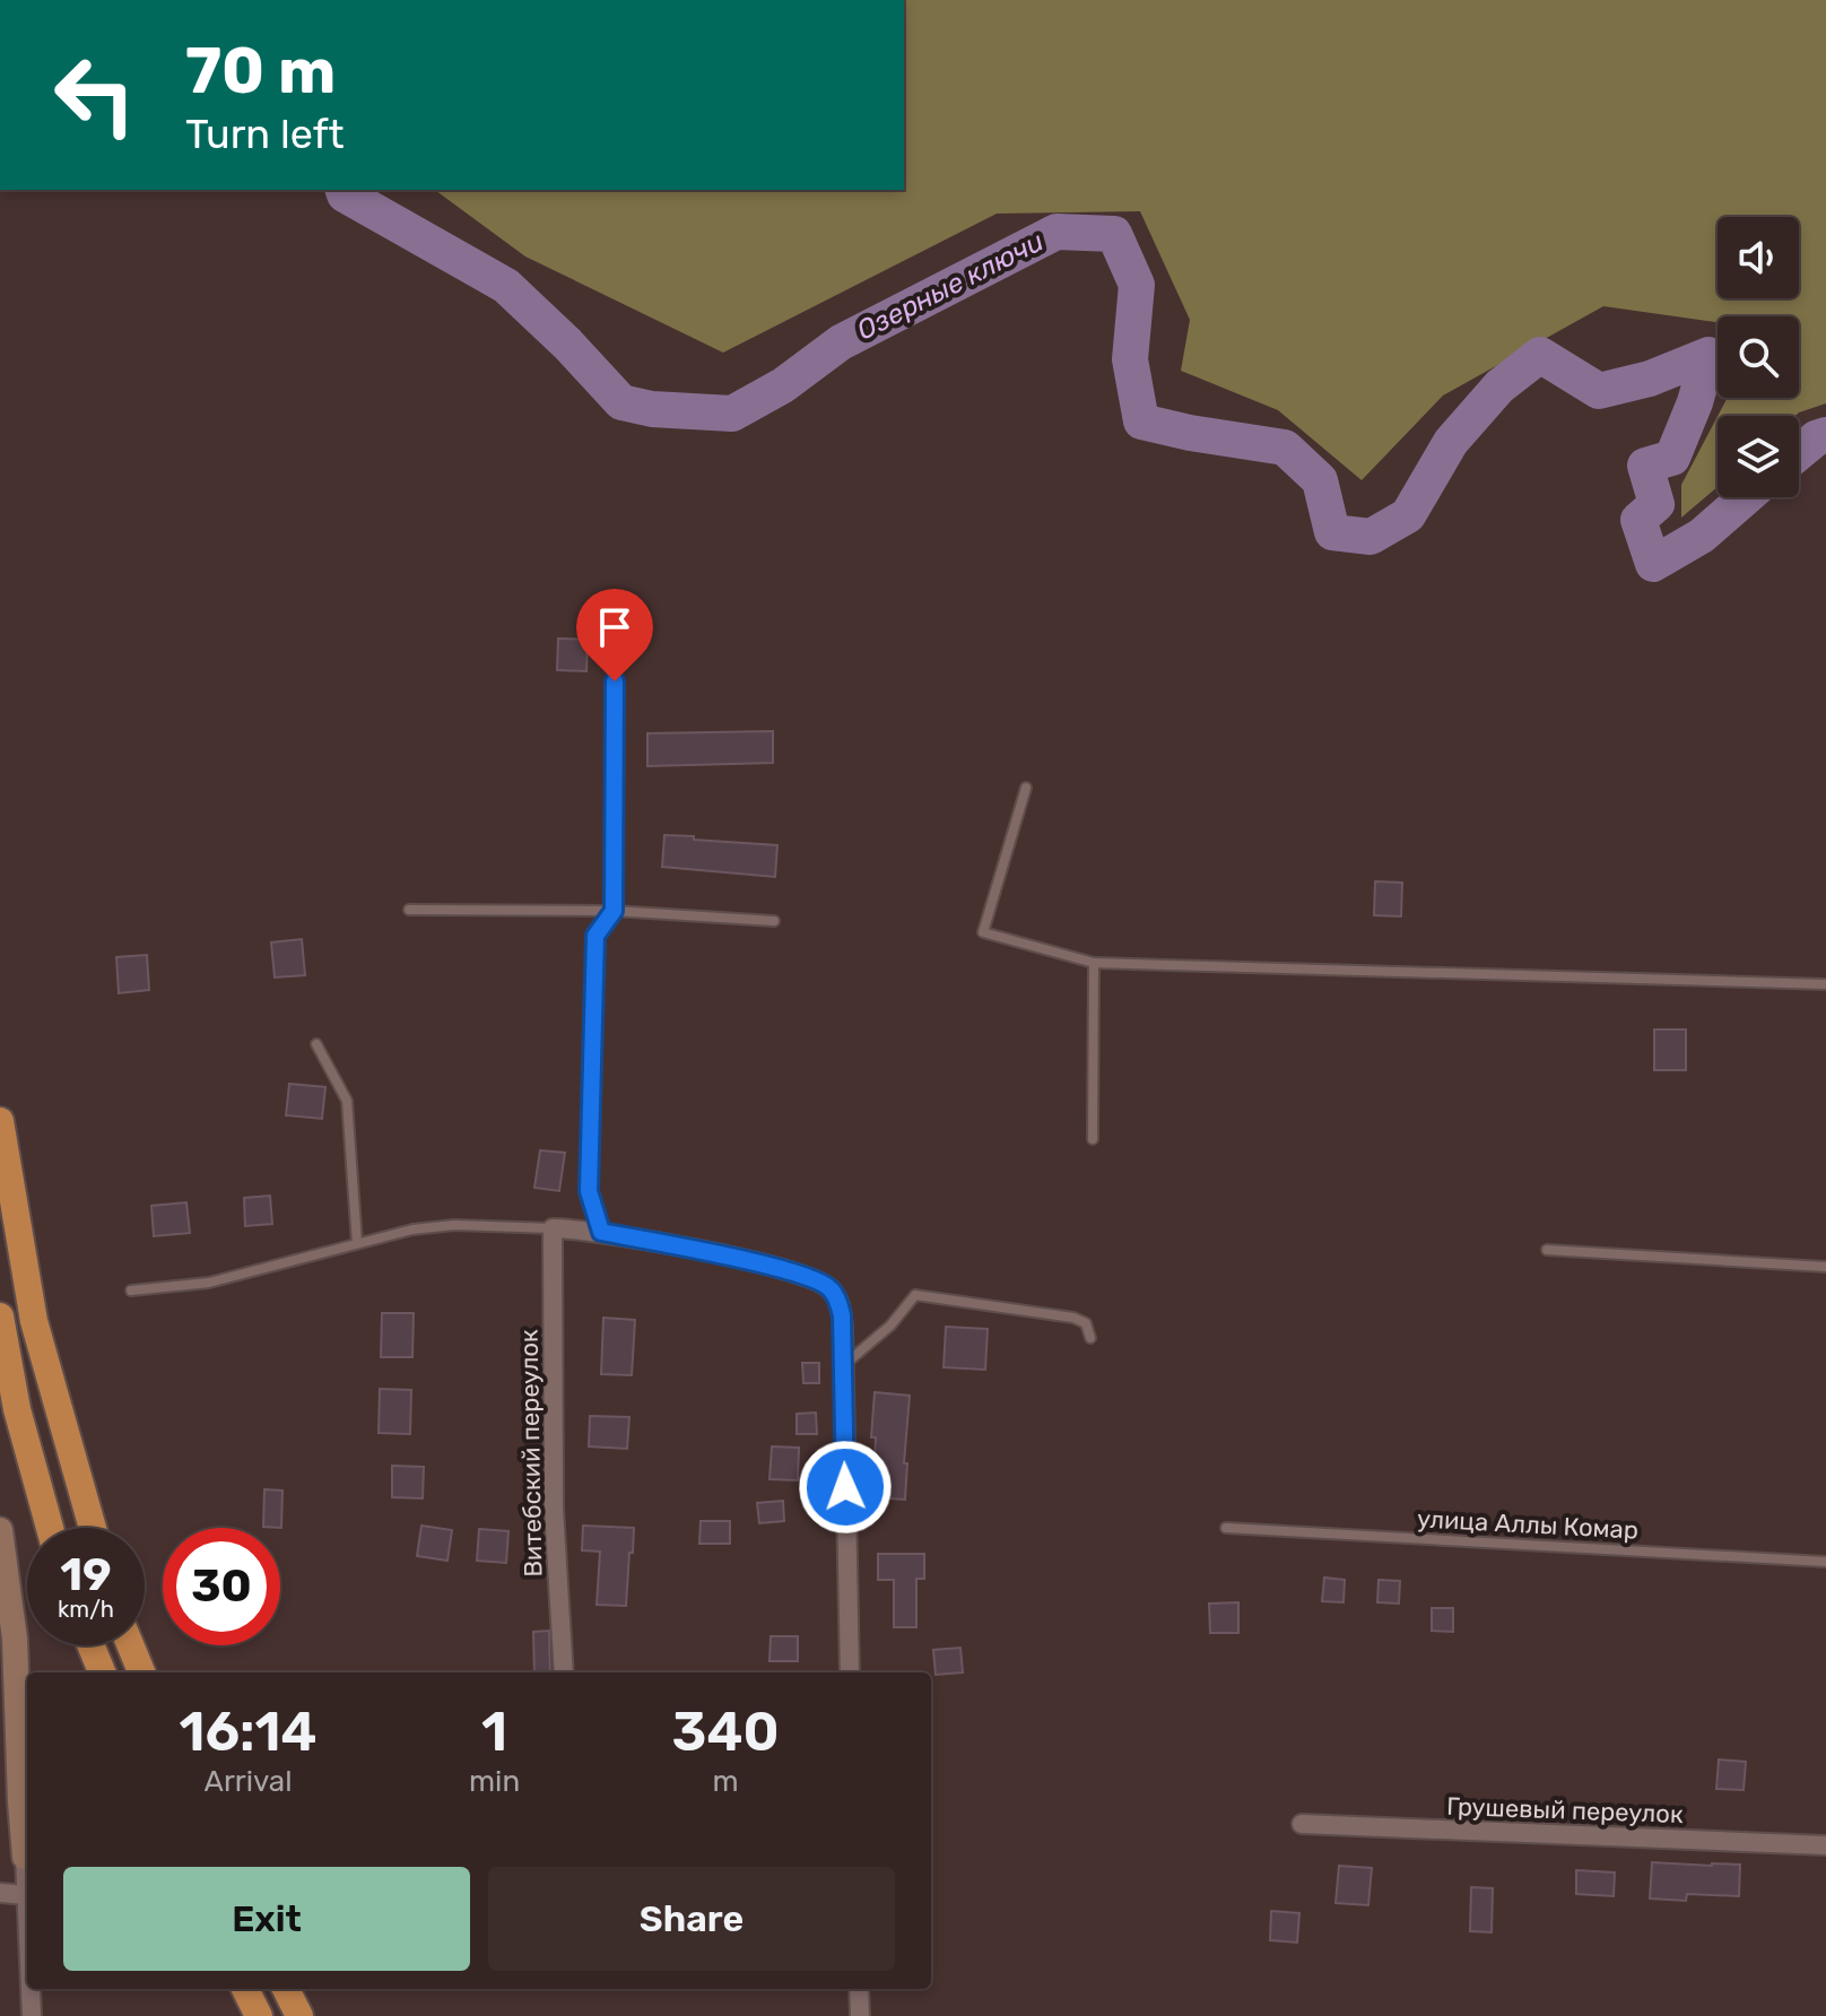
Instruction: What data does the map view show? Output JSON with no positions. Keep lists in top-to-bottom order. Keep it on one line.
{"streets":{"street":["Витебский переулок","Грушевый переулок"],"lane":["улица Аллы Комар"]},"water":["Озерные ключи"],"page":{"turn":["70 m","Turn left"],"speed":"19 km/h","limit":"30","eta":["16:14","Arrival","1","min","340","m"],"buttons":["Exit","Share"]}}
